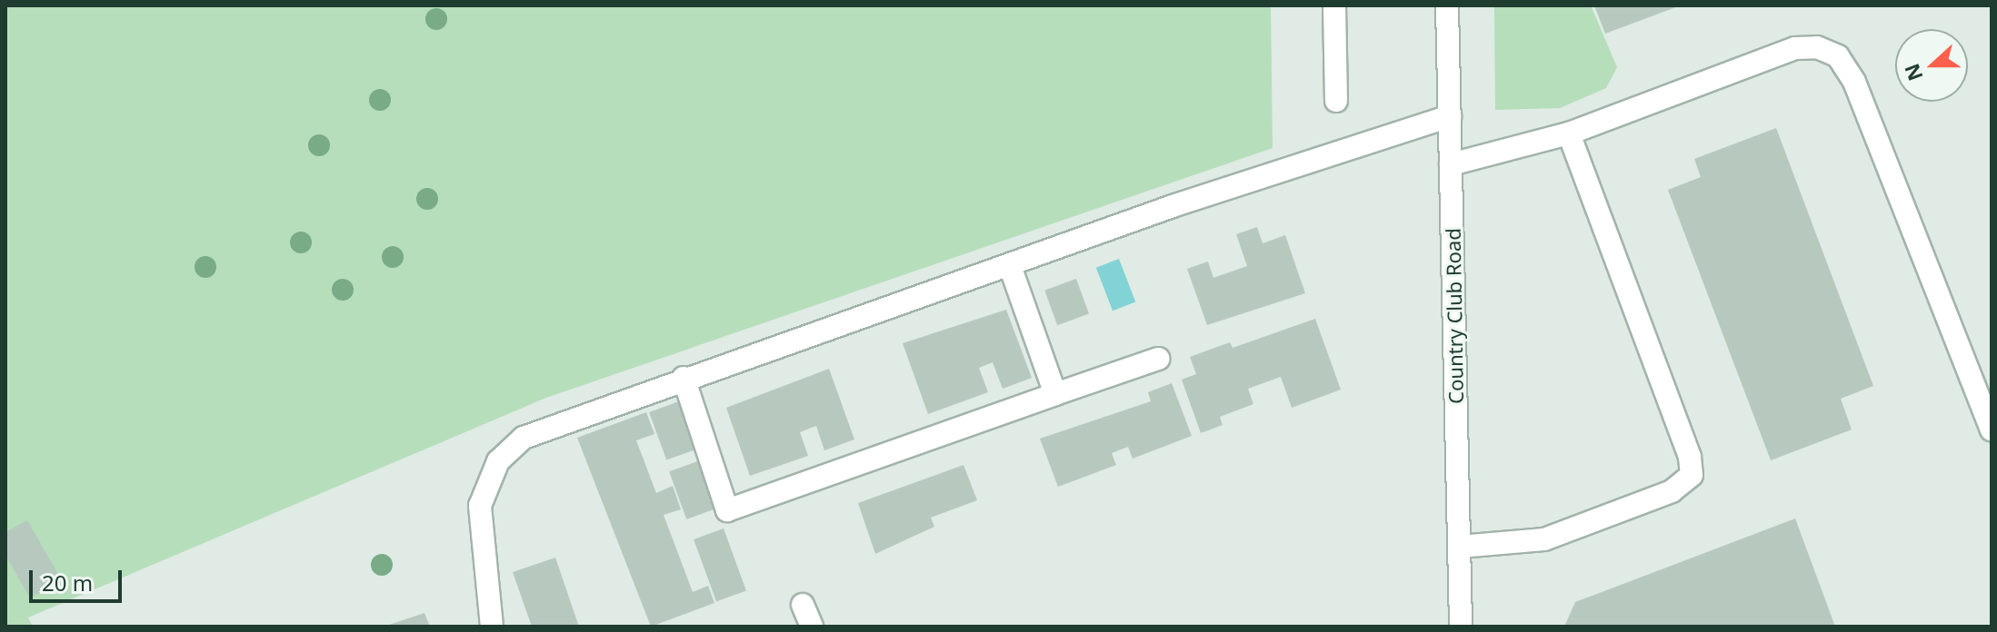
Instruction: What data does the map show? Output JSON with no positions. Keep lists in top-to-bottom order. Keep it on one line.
{"streets":{"street":["Country Club Road"]},"scale_bar":"20 m","north":"left"}
